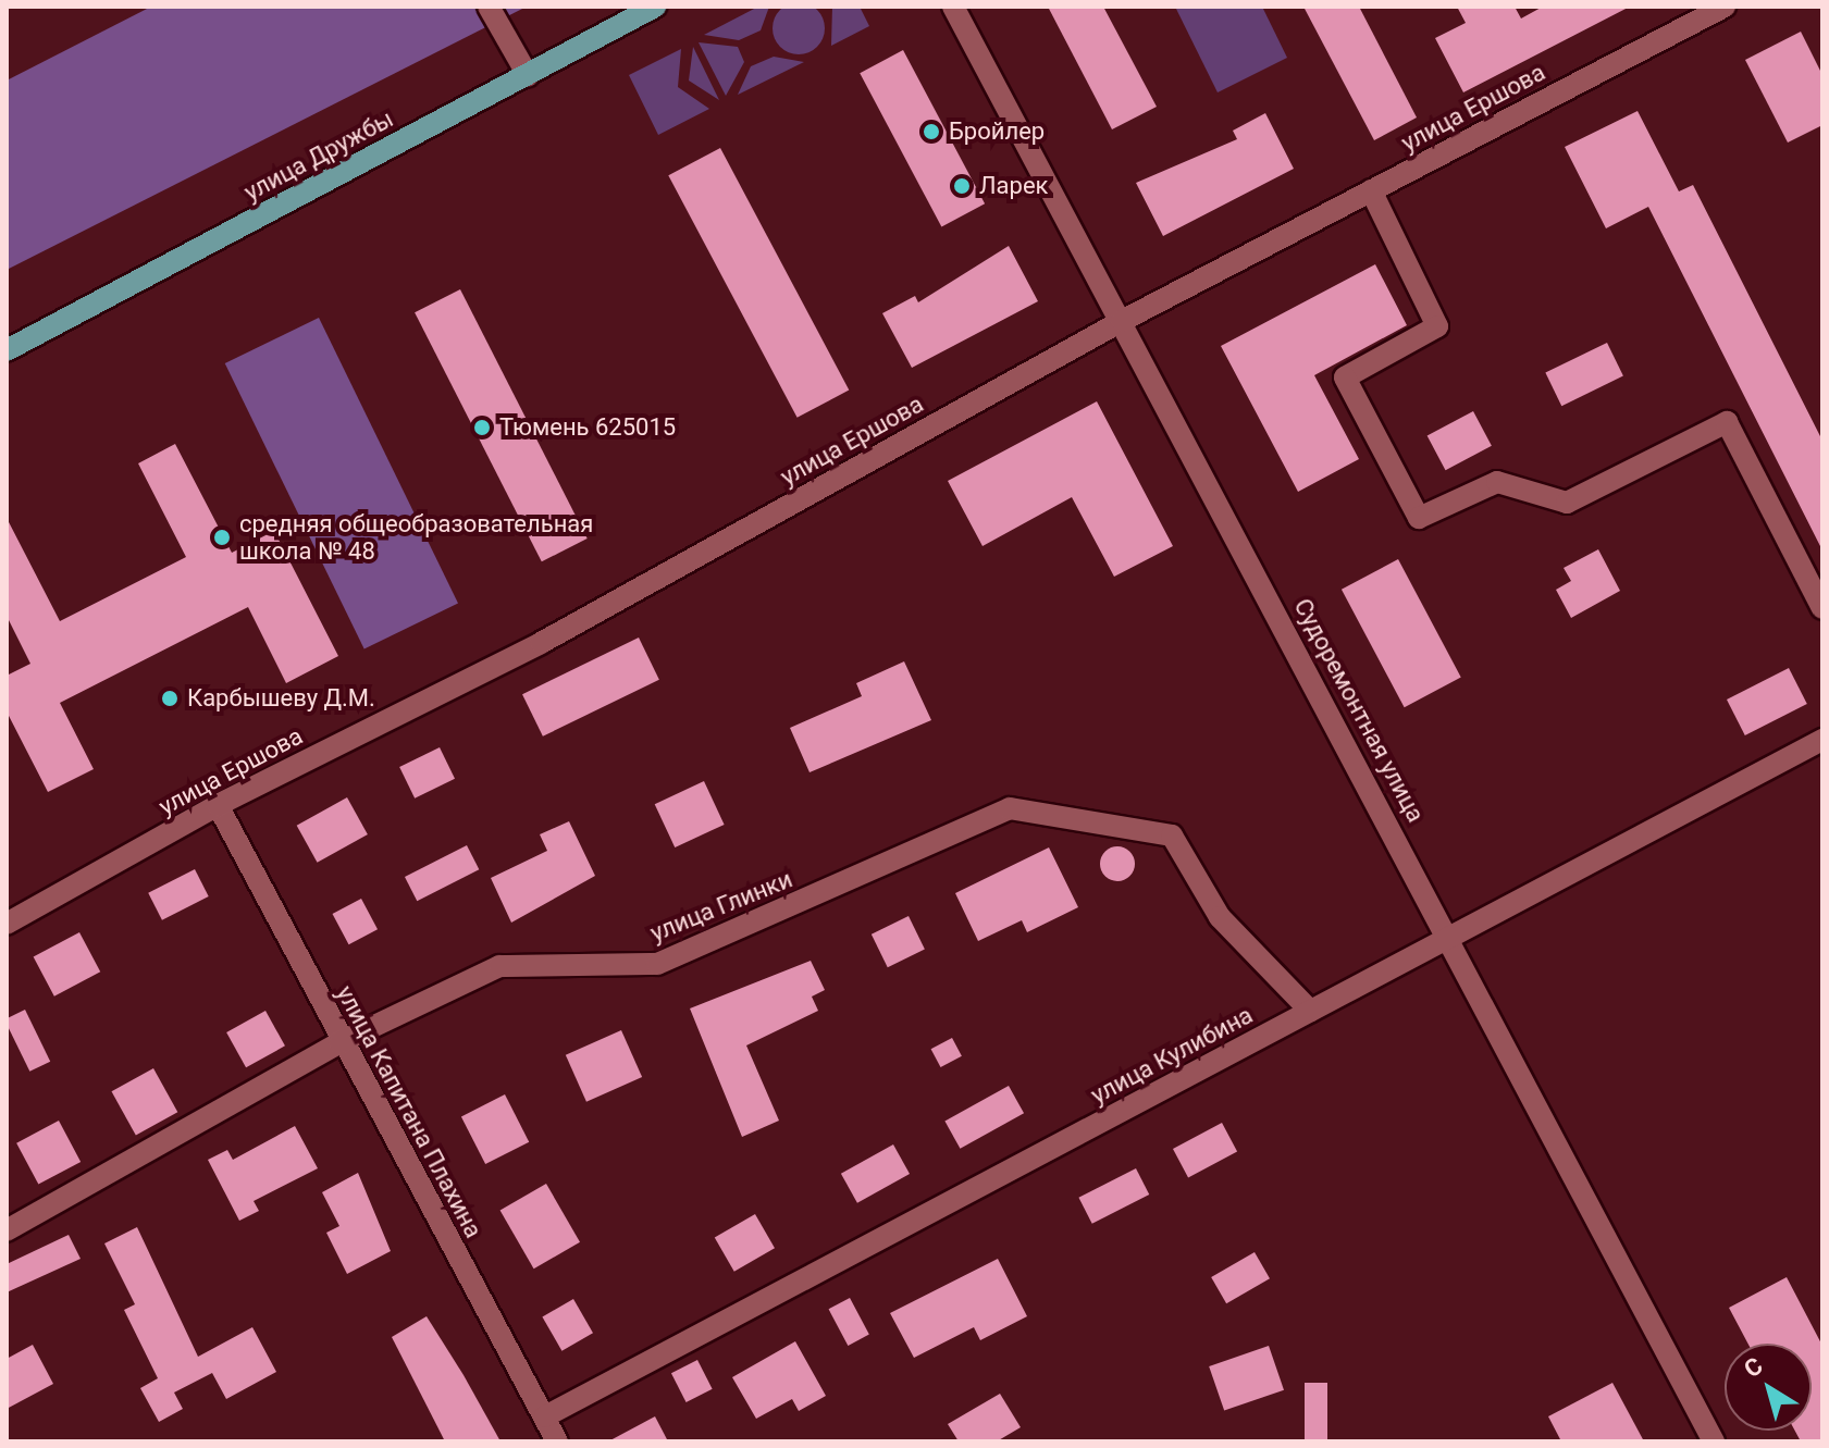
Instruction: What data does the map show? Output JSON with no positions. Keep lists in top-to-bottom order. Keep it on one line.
{"streets":{"main road":["улица Дружбы"],"street":["улица Ершова","Судоремонтная улица","улица Глинки","улица Кулибина","улица Капитана Плахина"]},"crossings":[["улица Ершова","Судоремонтная улица"],["улица Ершова","улица Капитана Плахина"],["Судоремонтная улица","улица Кулибина"],["улица Глинки","улица Кулибина"],["улица Глинки","улица Капитана Плахина"],["улица Кулибина","улица Капитана Плахина"]],"places":["Бройлер","Ларек","Тюмень 625015","средняя общеобразовательная школа № 48","Карбышеву Д.М."],"north":"top left"}
